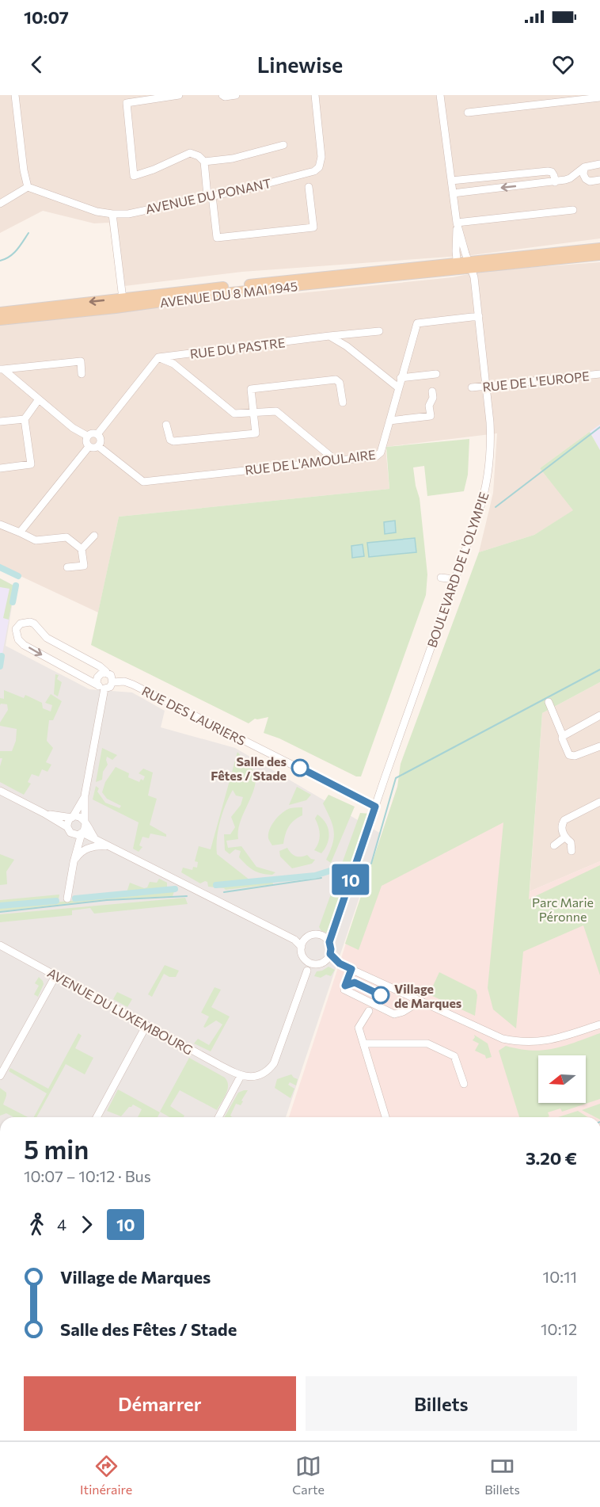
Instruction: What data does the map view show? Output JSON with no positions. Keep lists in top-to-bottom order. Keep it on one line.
{"streets":{"main road":["AVENUE DU 8 MAI 1945"],"street":["AVENUE DU PONANT","RUE DU PASTRE","RUE DE L'EUROPE","RUE DE L'AMOULAIRE","BOULEVARD DE L'OLYMPIE","RUE DES LAURIERS","AVENUE DU LUXEMBOURG"]},"crossings":[["RUE DE L'EUROPE","BOULEVARD DE L'OLYMPIE"],["RUE DE L'AMOULAIRE","BOULEVARD DE L'OLYMPIE"],["BOULEVARD DE L'OLYMPIE","RUE DES LAURIERS"]],"parks":["Parc Marie Péronne"],"places":["Salle des Fêtes / Stade","Village de Marques"],"lines":["bus line 10"],"north":"left","page":{"status":"10:07","header":"Linewise","on_map":"10","heading":["5 min","10:07 – 10:12 · Bus","3.20 €"],"legs":["4","10"],"list":[{"name":"Village de Marques","value":"10:11"},{"name":"Salle des Fêtes / Stade","value":"10:12"}],"buttons":["Démarrer","Billets"],"tabs":["Itinéraire","Carte","Billets"]}}
